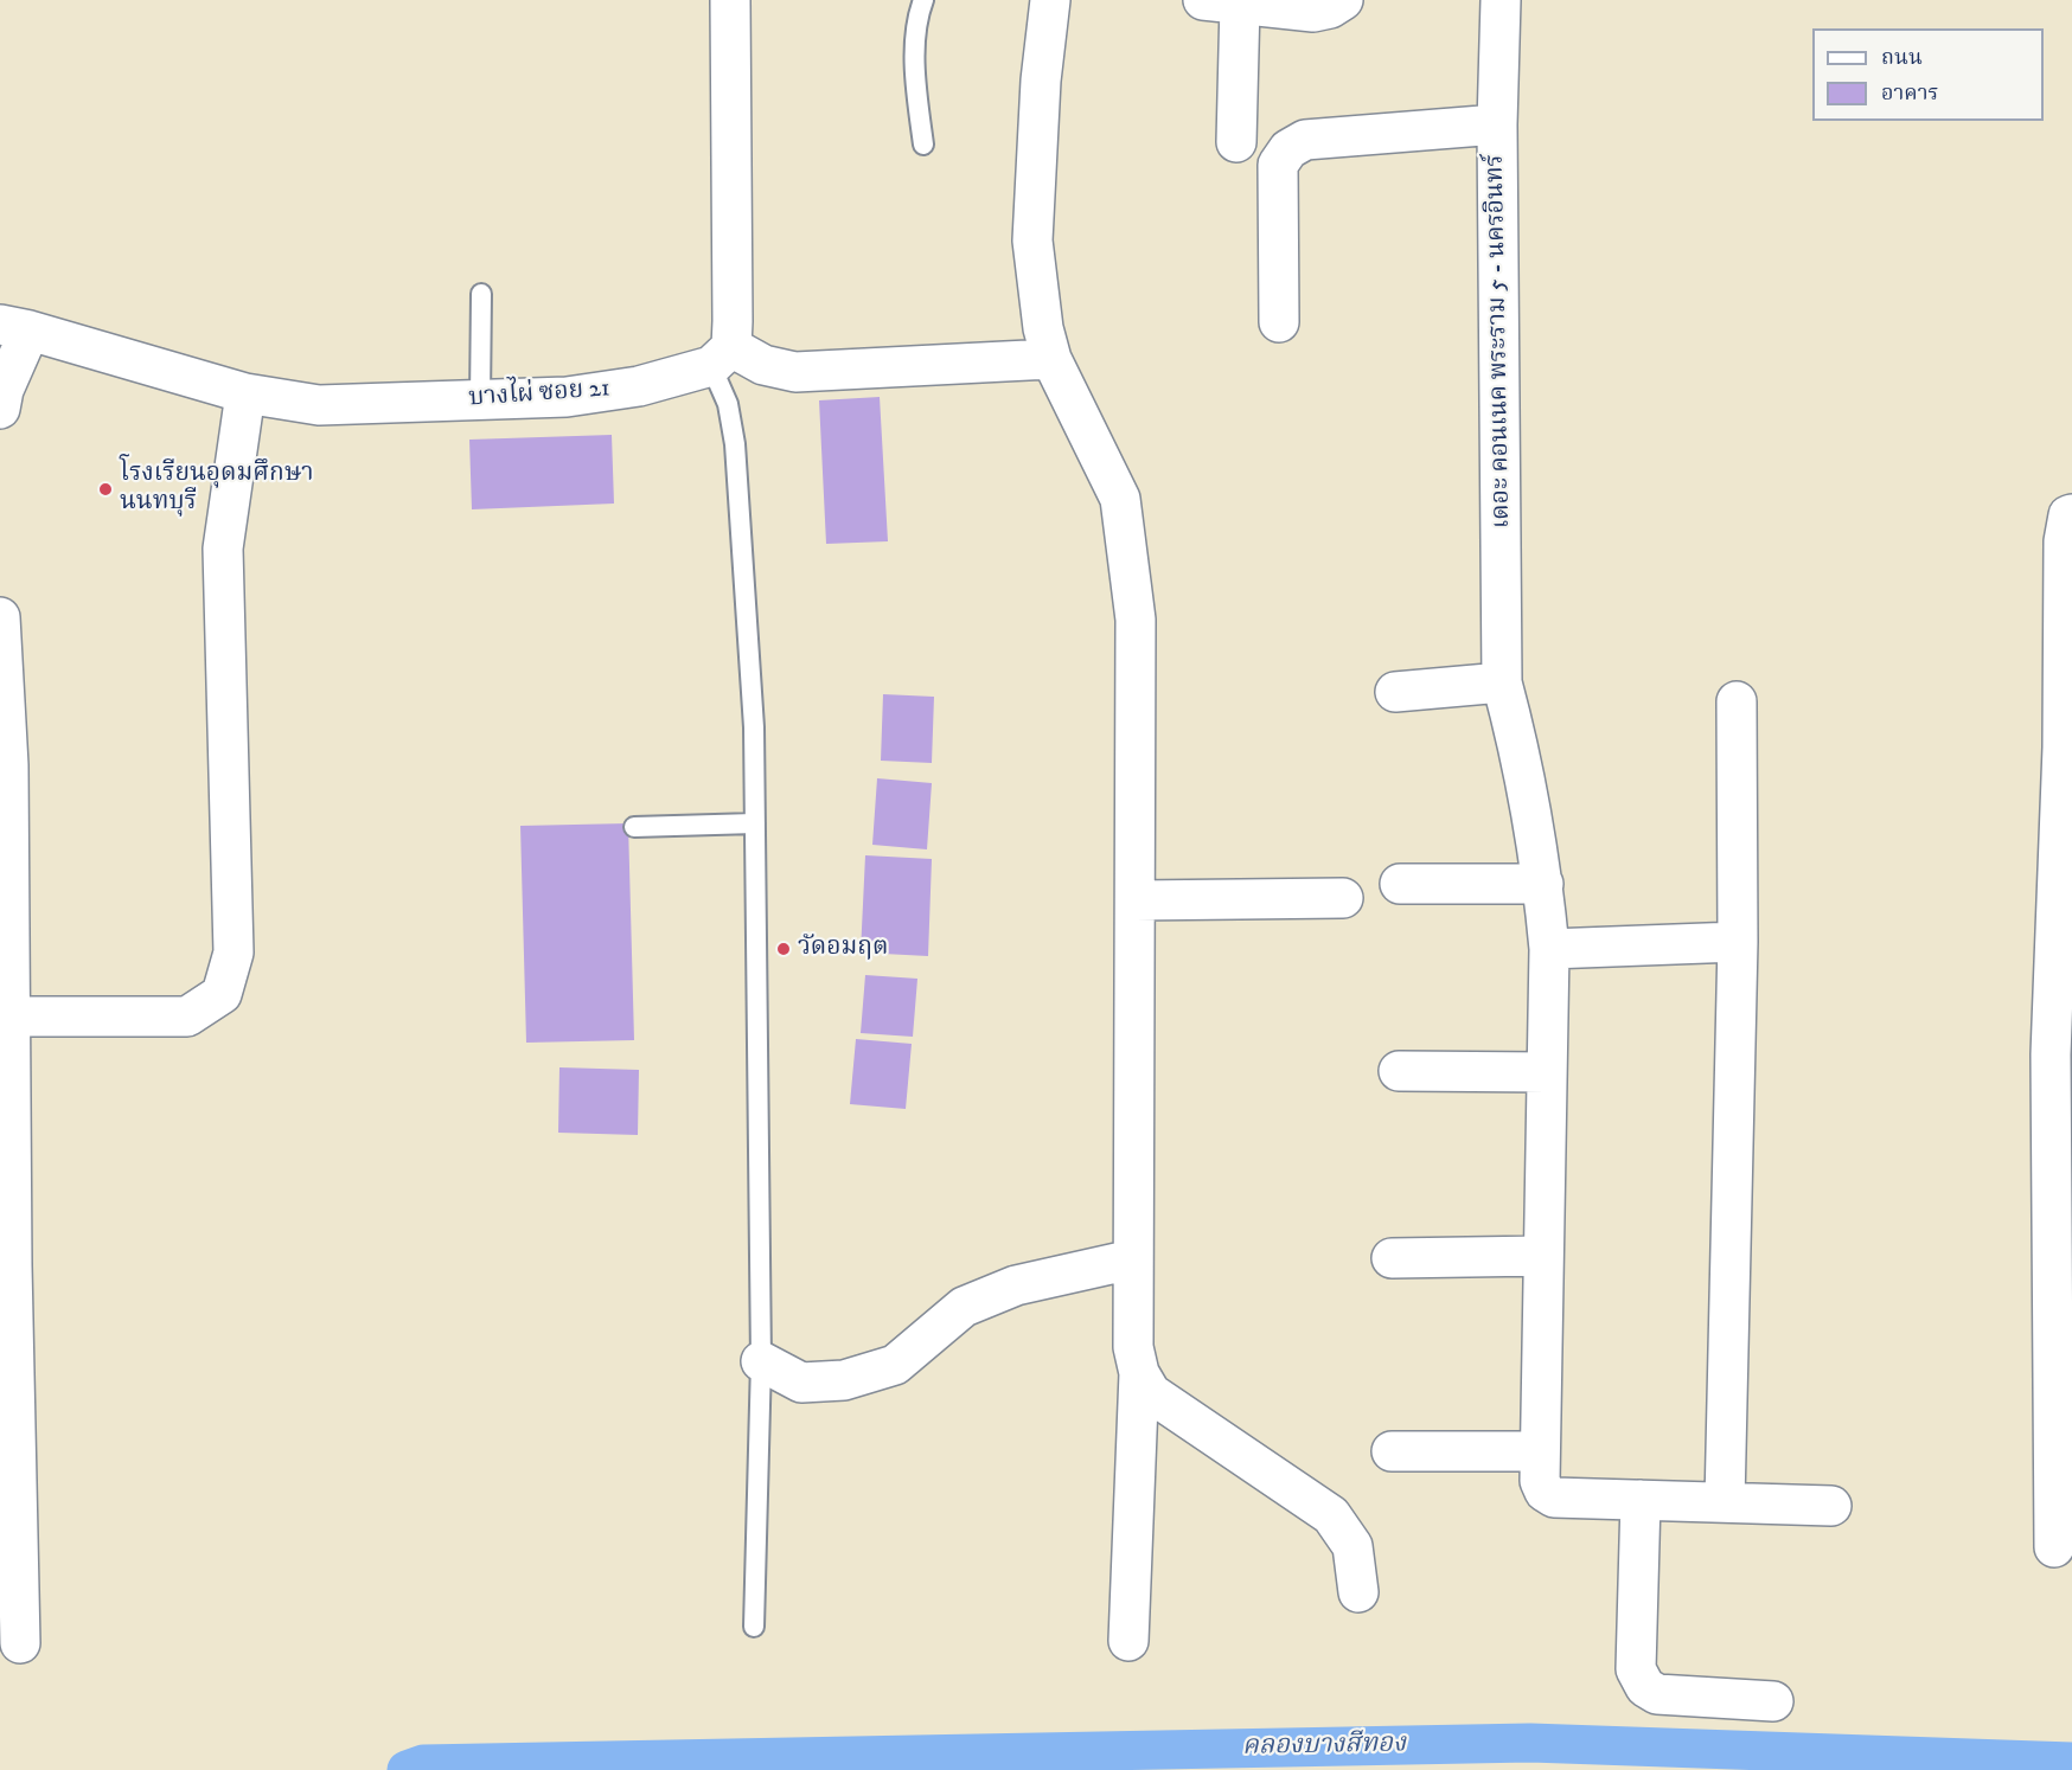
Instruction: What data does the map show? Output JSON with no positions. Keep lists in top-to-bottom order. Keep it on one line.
{"streets":{"street":["เดอะ คอนเนค พระราม 5 - นครอินทร์","บางไผ่ ซอย 21"]},"water":["คลองบางสีทอง"],"places":["โรงเรียนอุดมศึกษา นนทบุรี","วัดอมฤต"],"legend":["ถนน","อาคาร"]}
